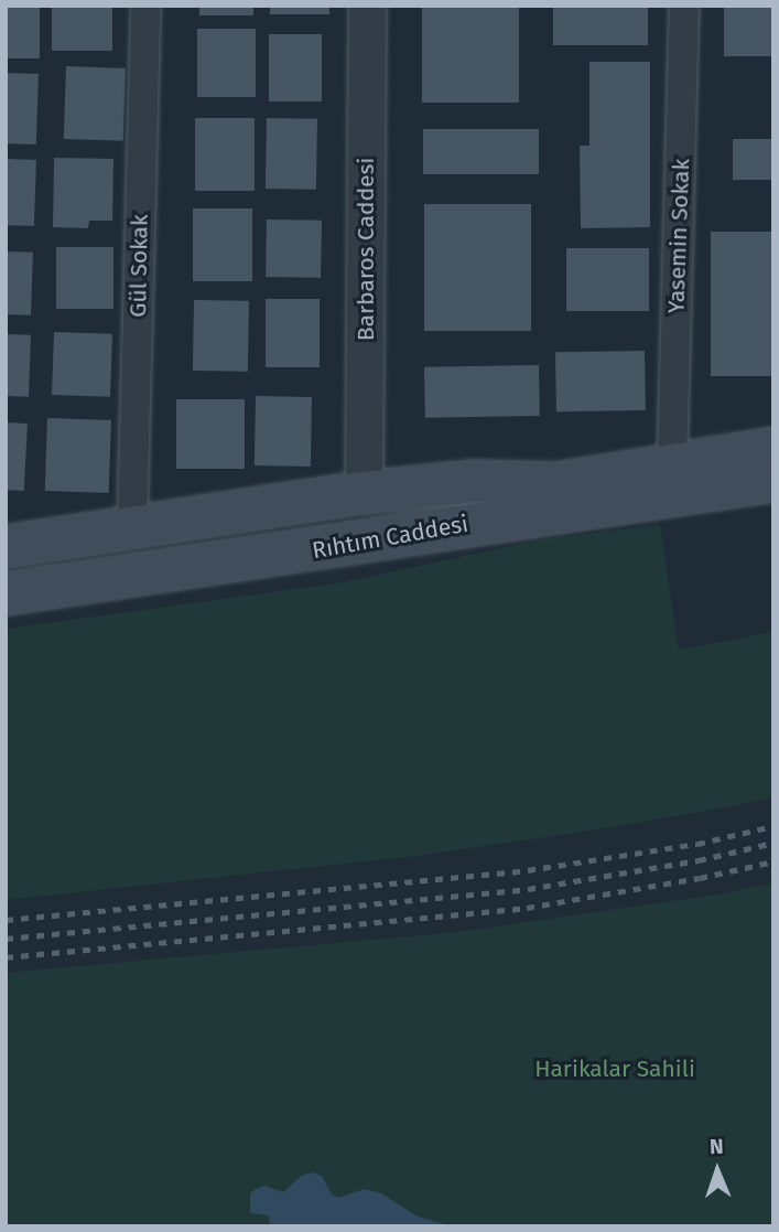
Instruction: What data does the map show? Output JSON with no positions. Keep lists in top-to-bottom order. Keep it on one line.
{"streets":{"main road":["Rıhtım Caddesi"],"street":["Yasemin Sokak","Barbaros Caddesi","Gül Sokak"]},"crossings":[["Yasemin Sokak","Rıhtım Caddesi"],["Barbaros Caddesi","Rıhtım Caddesi"],["Gül Sokak","Rıhtım Caddesi"]],"parks":["Harikalar Sahili"],"north":"top"}
